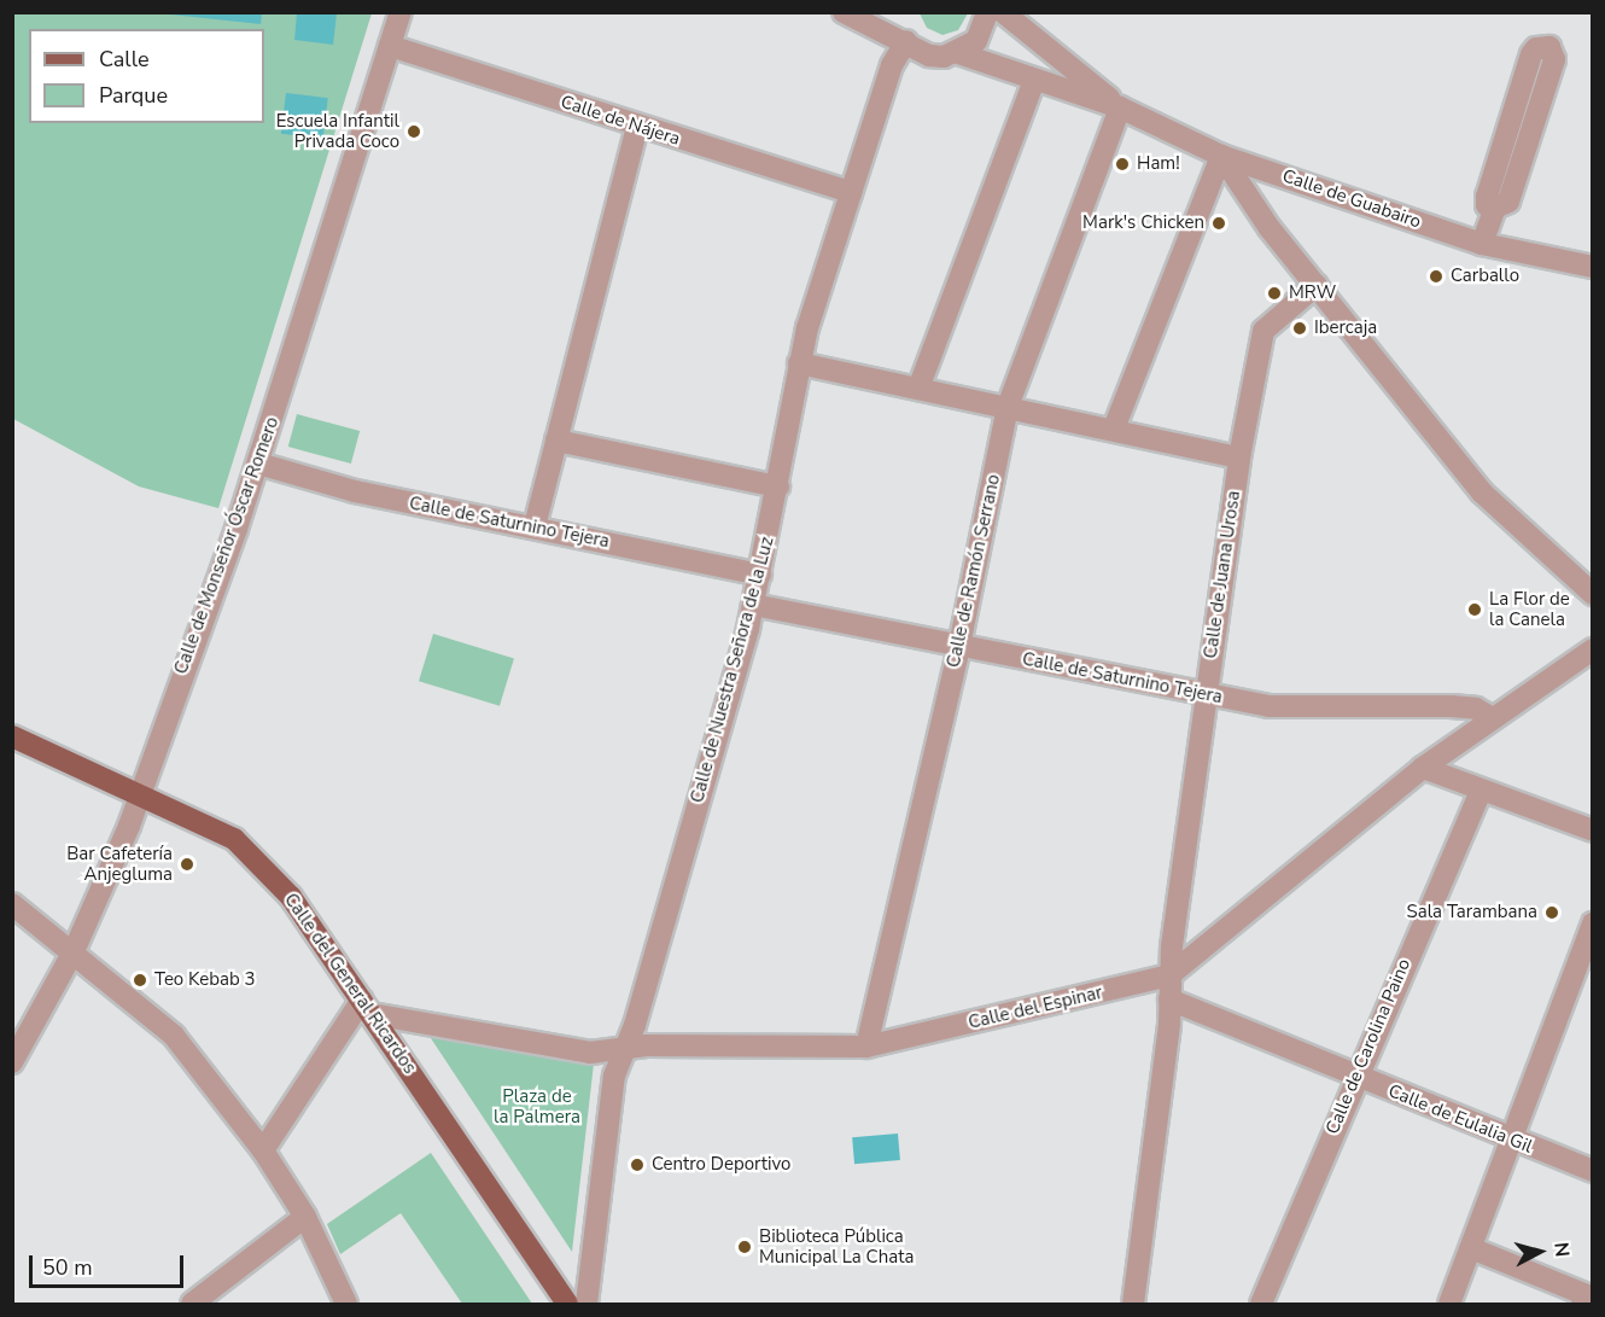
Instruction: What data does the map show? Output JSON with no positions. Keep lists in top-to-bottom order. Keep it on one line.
{"streets":{"main road":["Calle del General Ricardos"],"street":["Calle de Nájera","Calle de Guabairo","Calle de Saturnino Tejera","Calle de Monseñor Óscar Romero","Calle de Ramón Serrano","Calle de Juana Urosa","Calle de Nuestra Señora de la Luz","Calle del Espinar","Calle de Carolina Paino","Calle de Eulalia Gil"]},"crossings":[["Calle de Nájera","Calle de Monseñor Óscar Romero"],["Calle de Nájera","Calle de Nuestra Señora de la Luz"],["Calle de Guabairo","Calle de Ramón Serrano"],["Calle de Saturnino Tejera","Calle de Monseñor Óscar Romero"],["Calle de Saturnino Tejera","Calle de Ramón Serrano"],["Calle de Saturnino Tejera","Calle de Juana Urosa"],["Calle de Saturnino Tejera","Calle de Nuestra Señora de la Luz"],["Calle de Saturnino Tejera","Calle del Espinar"],["Calle de Monseñor Óscar Romero","Calle del General Ricardos"],["Calle de Ramón Serrano","Calle del Espinar"],["Calle de Juana Urosa","Calle del Espinar"],["Calle de Juana Urosa","Calle de Eulalia Gil"],["Calle de Nuestra Señora de la Luz","Calle del Espinar"],["Calle del General Ricardos","Calle del Espinar"],["Calle de Carolina Paino","Calle de Eulalia Gil"]],"parks":["Plaza de la Palmera"],"places":["Escuela Infantil Privada Coco","Ham!","Mark's Chicken","Carballo","MRW","Ibercaja","La Flor de la Canela","Bar Cafetería Anjegluma","Sala Tarambana","Teo Kebab 3","Centro Deportivo","Biblioteca Pública Municipal La Chata"],"legend":["Calle","Parque"],"scale_bar":"50 m","north":"right"}
